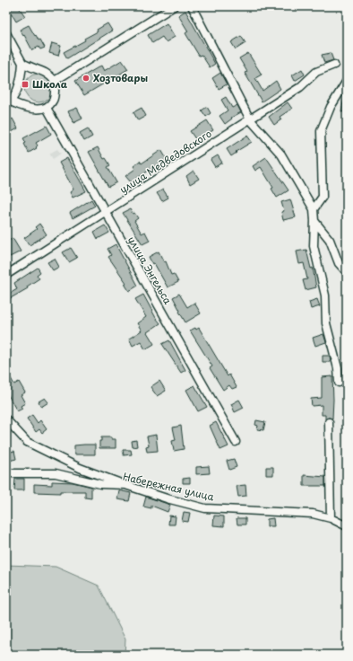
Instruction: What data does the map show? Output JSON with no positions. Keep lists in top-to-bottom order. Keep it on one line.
{"streets":{"street":["улица Медведовского","улица Энгельса","Набережная улица"]},"crossings":[["улица Медведовского","улица Энгельса"]],"places":{"other":["Хозтовары"],"transit":["Школа"]}}
